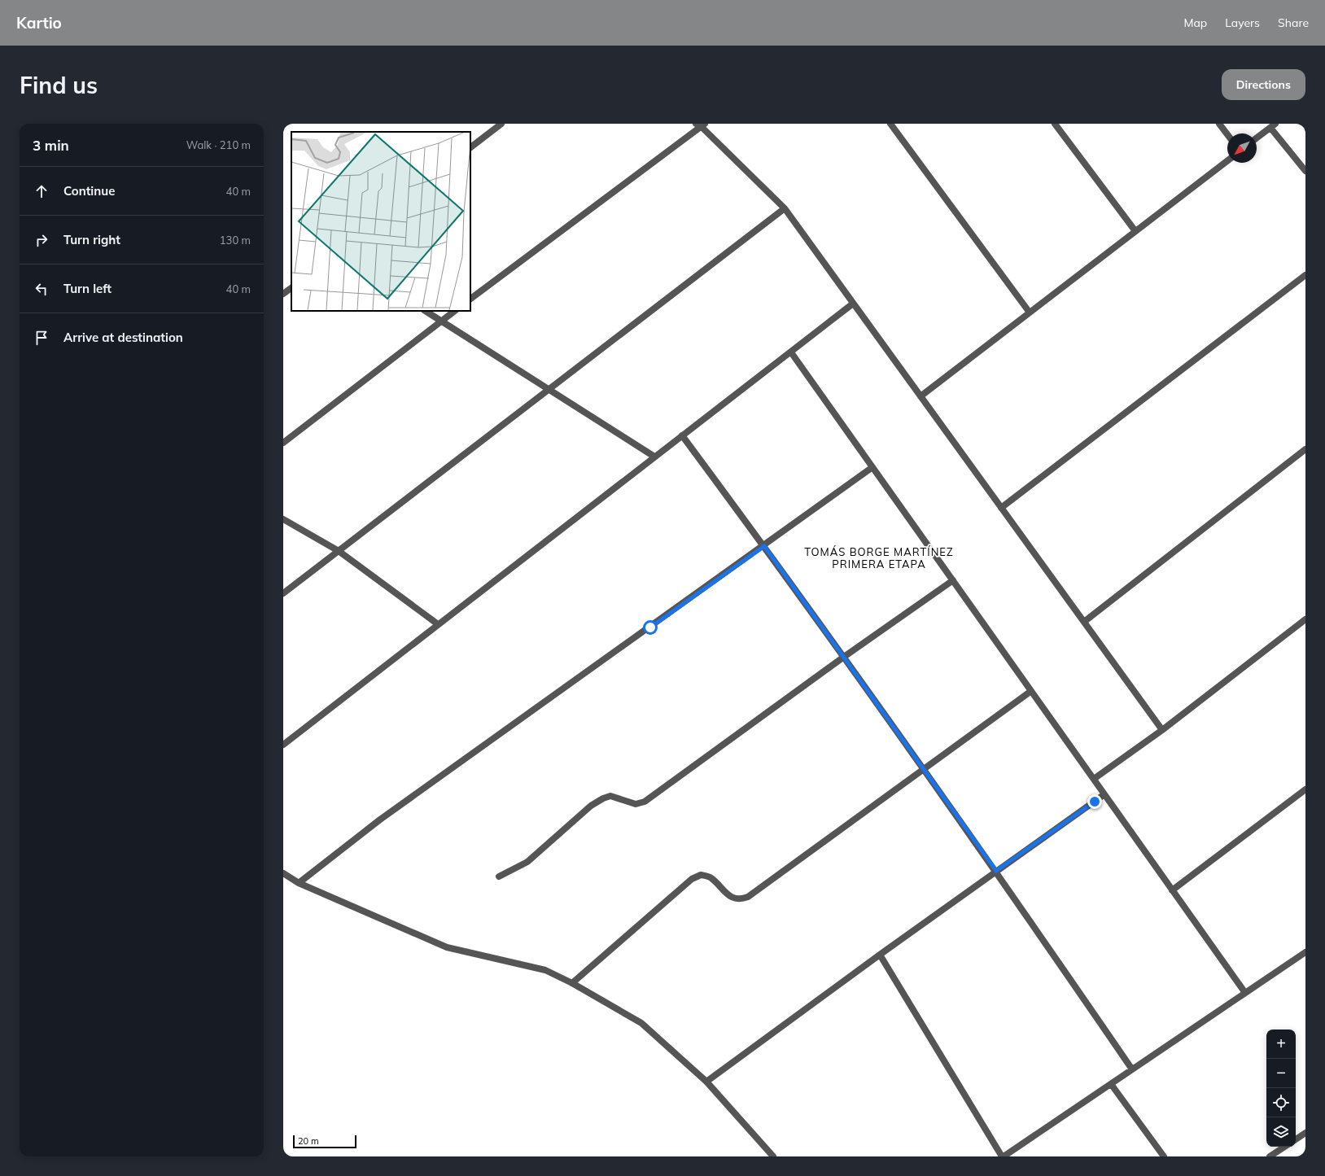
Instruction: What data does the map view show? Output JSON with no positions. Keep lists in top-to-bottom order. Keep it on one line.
{"districts":["TOMÁS BORGE MARTÍNEZ PRIMERA ETAPA"],"scale_bar":"20 m","north":"bottom left","page":{"header":"Kartio","nav":["Map","Layers","Share"],"buttons":"Directions","title":"Find us","heading":["3 min","Walk · 210 m"],"list":[["Continue","40 m"],["Turn right","130 m"],["Turn left","40 m"],"Arrive at destination"],"map_buttons":["+","−"],"scale":"20 m"}}
